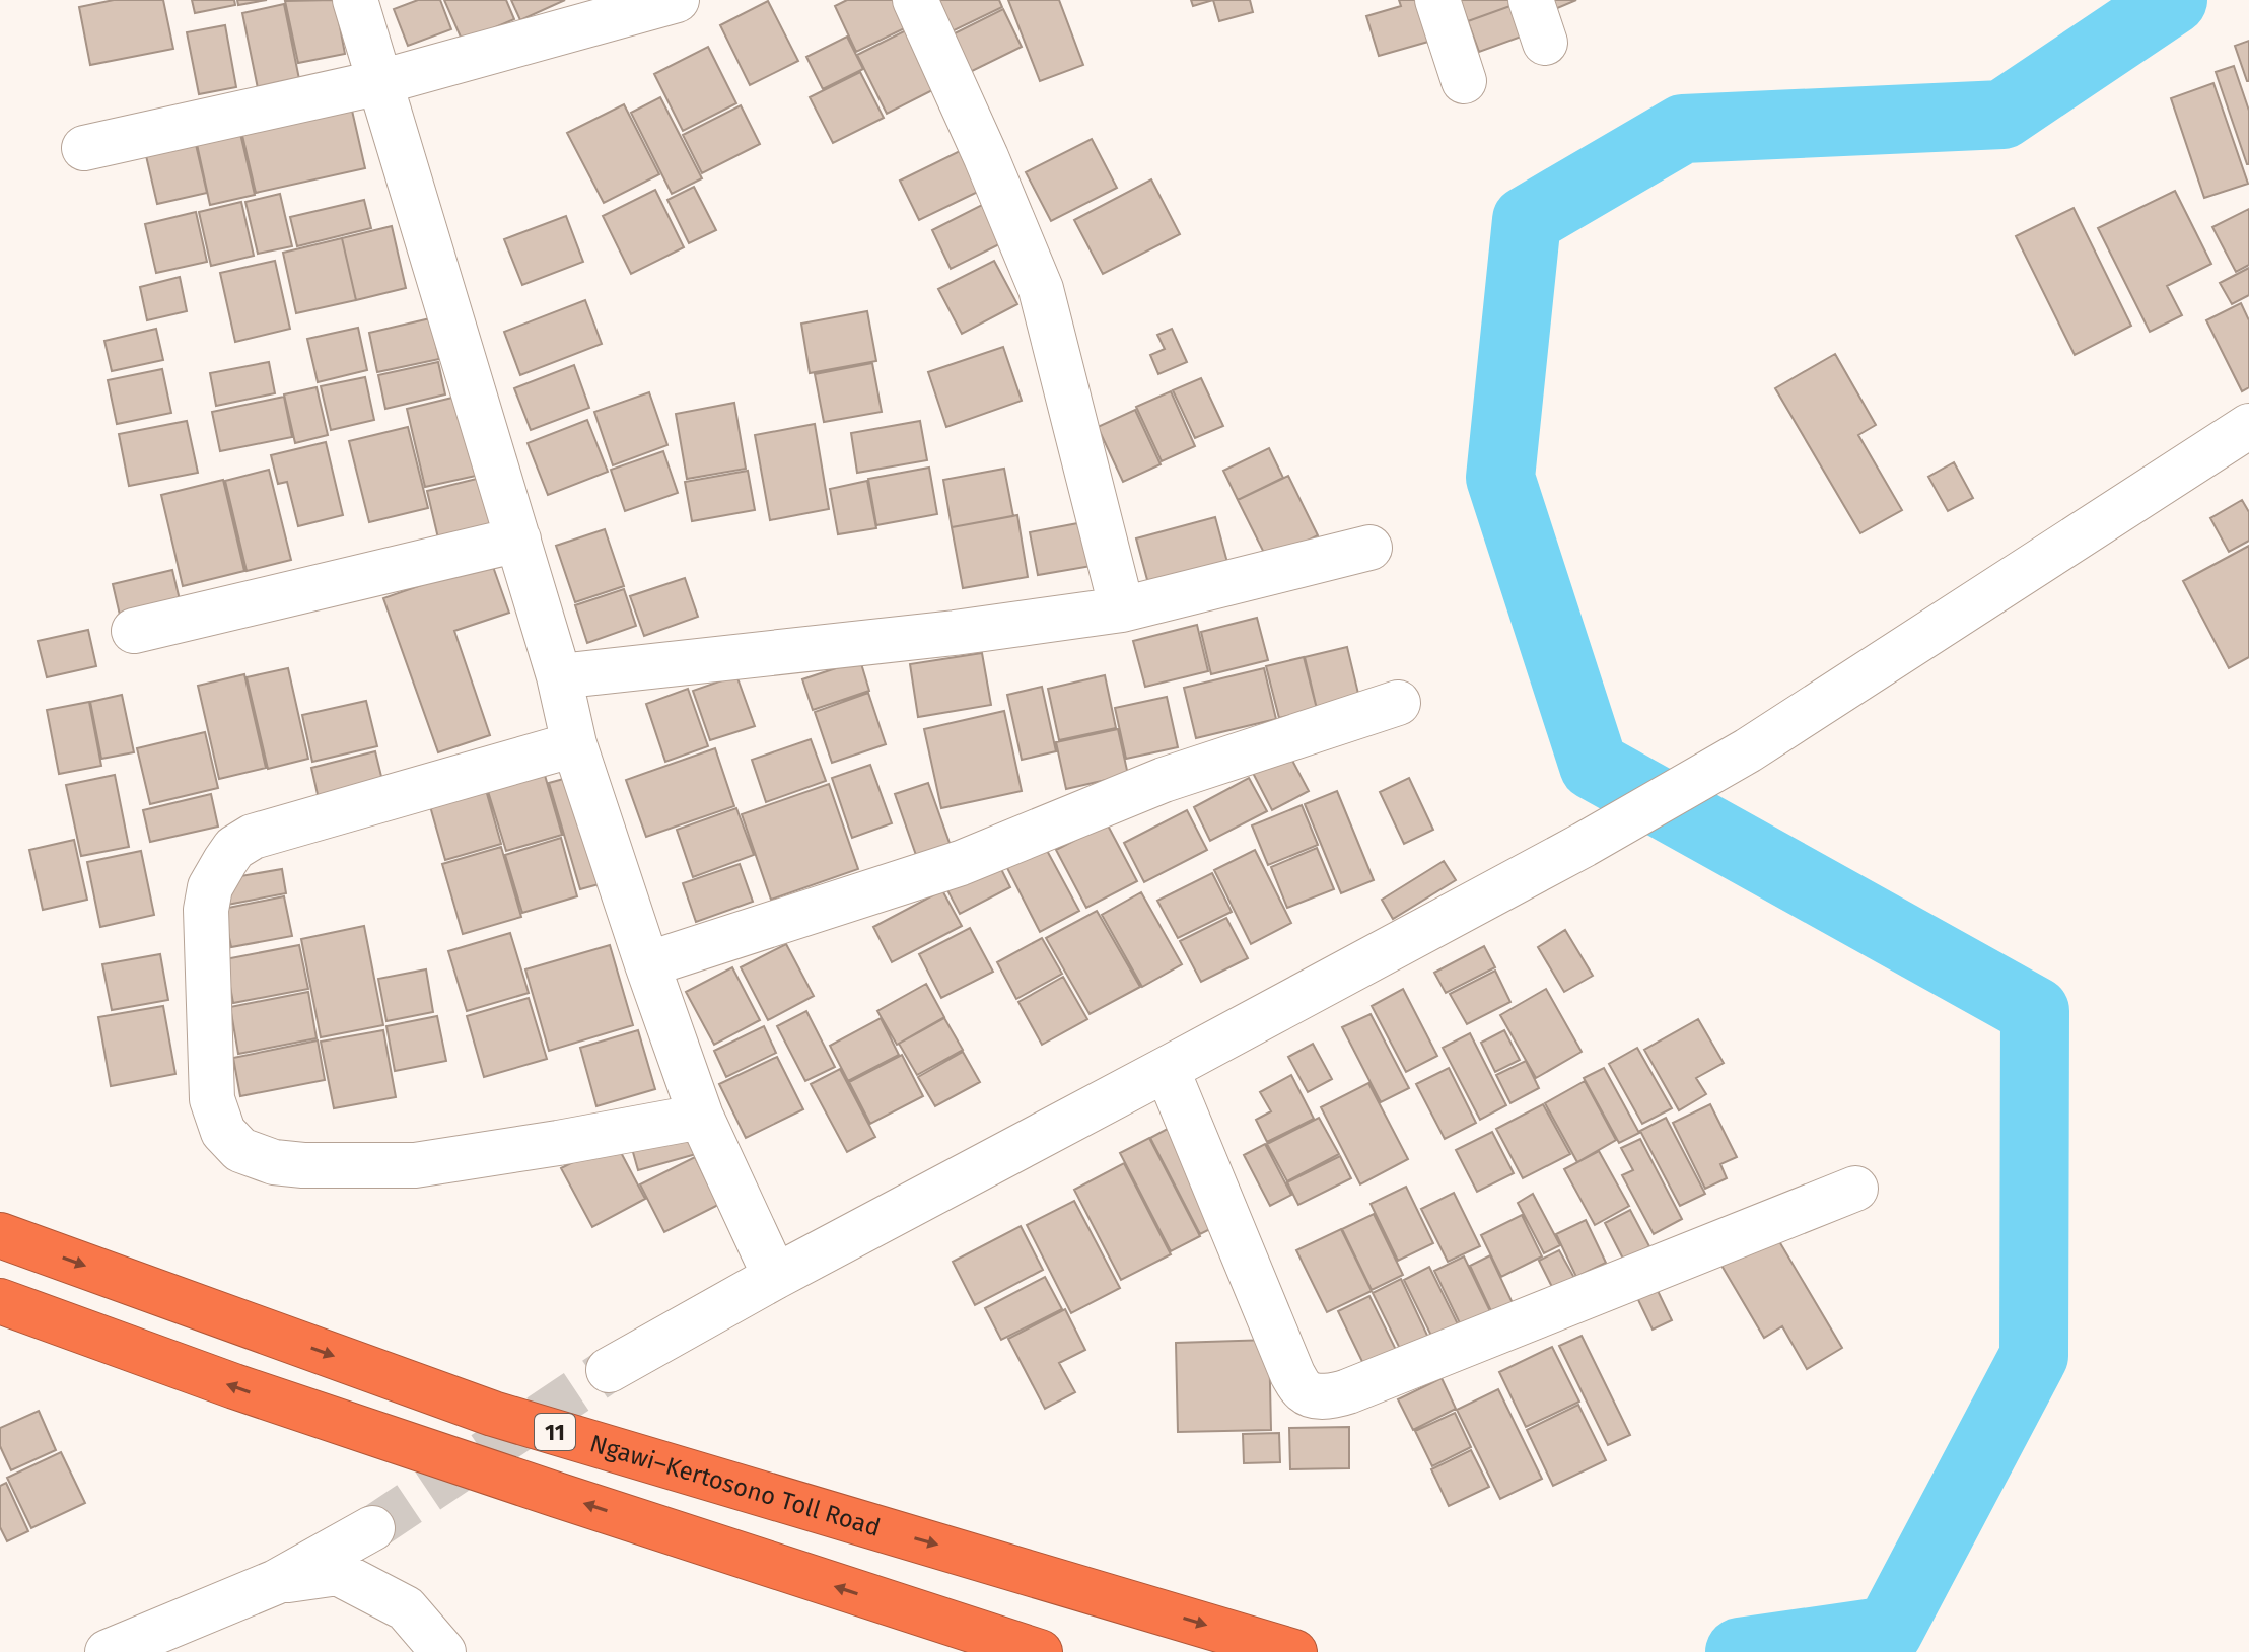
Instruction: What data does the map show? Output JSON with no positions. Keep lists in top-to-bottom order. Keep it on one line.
{"streets":{"highway":["11","Ngawi–Kertosono Toll Road"]}}
